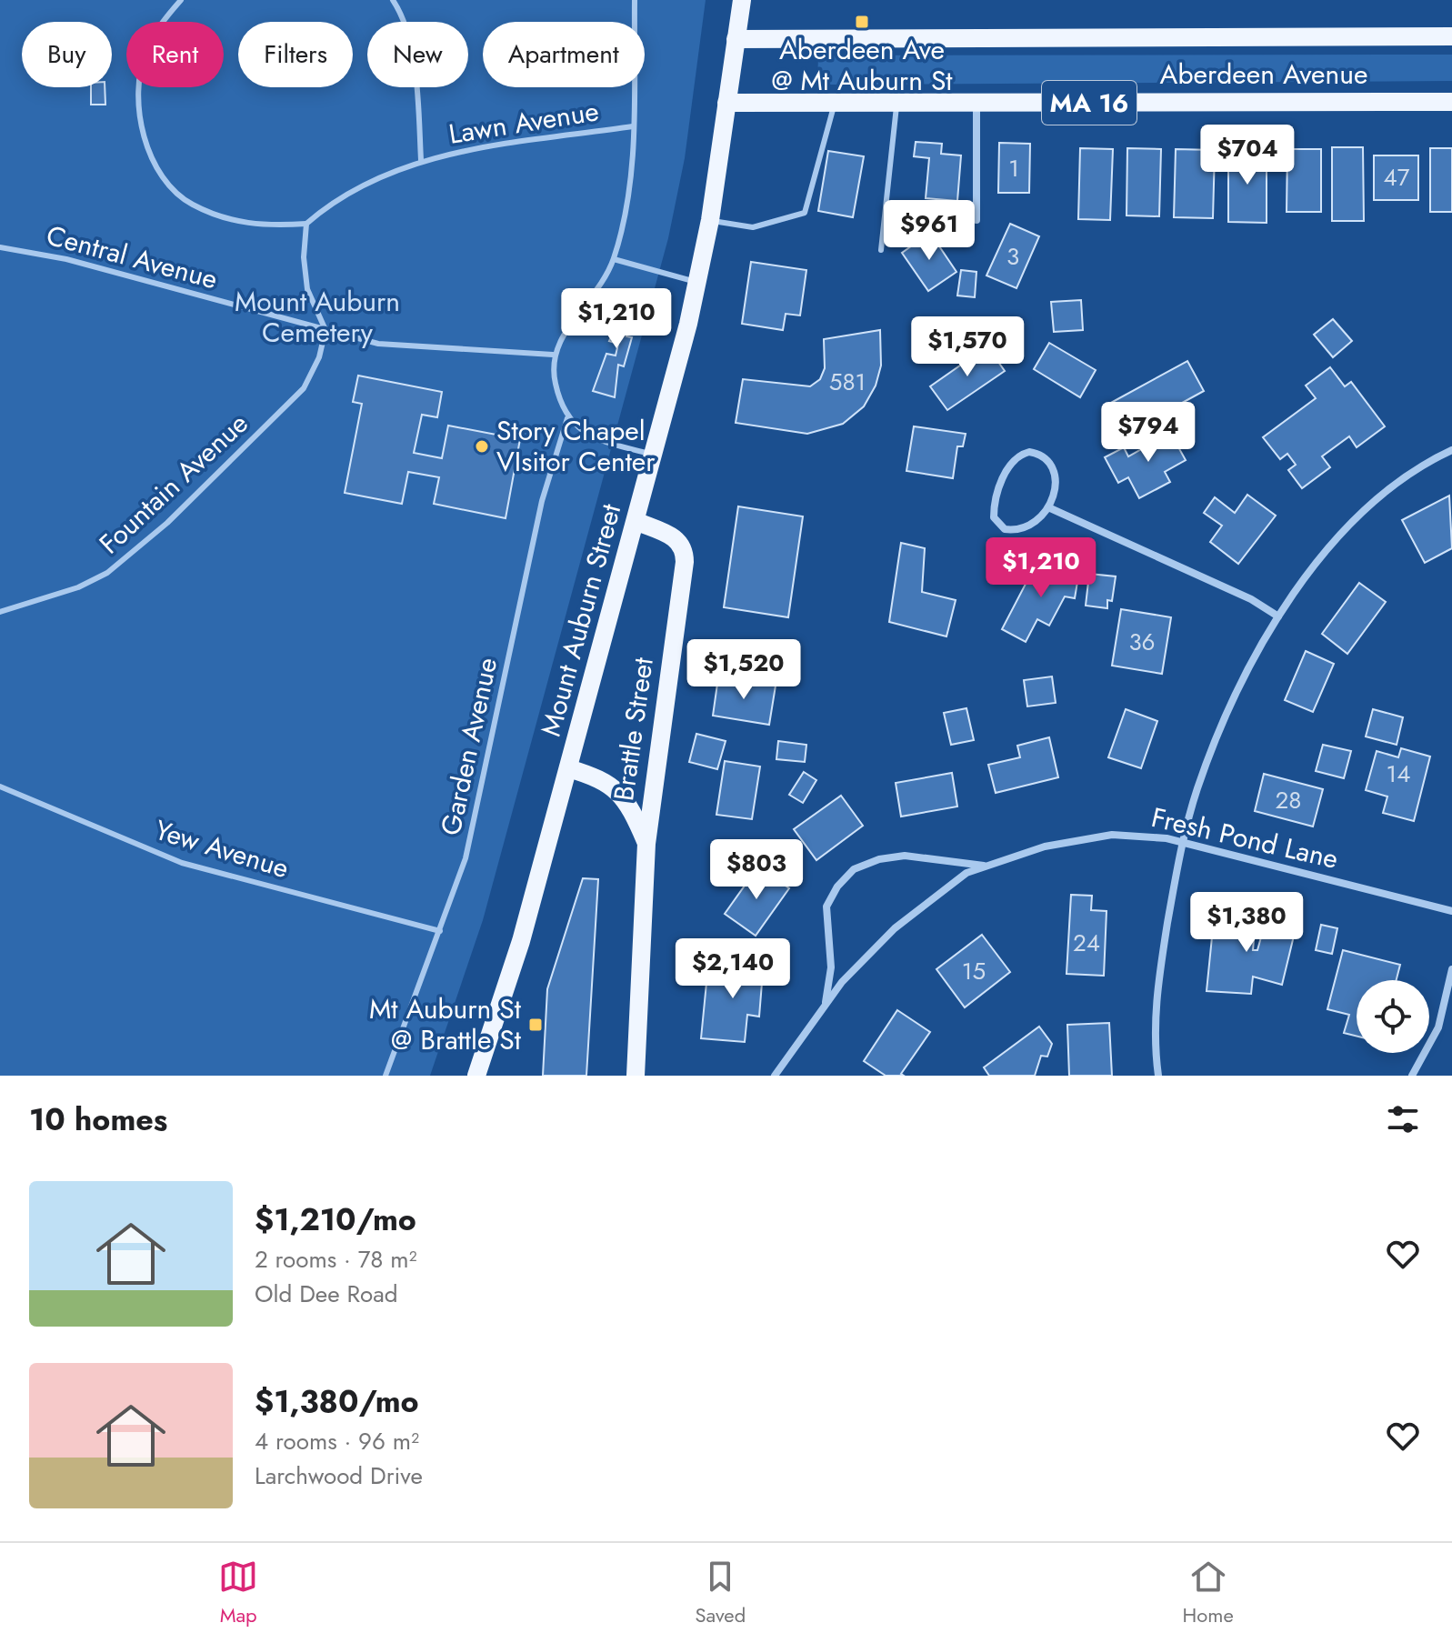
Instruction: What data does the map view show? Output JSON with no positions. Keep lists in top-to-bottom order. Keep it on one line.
{"streets":{"main road":["Aberdeen Avenue","MA 16","Mount Auburn Street","Brattle Street"],"street":["Fresh Pond Lane"],"lane":["Lawn Avenue","Central Avenue","Fountain Avenue","Garden Avenue","Yew Avenue"]},"crossings":[["Aberdeen Avenue","Mount Auburn Street"],["Central Avenue","Fountain Avenue"],["Mount Auburn Street","Brattle Street"],["Garden Avenue","Yew Avenue"]],"parks":["Mount Auburn Cemetery"],"places":{"transit":["Aberdeen Ave @ Mt Auburn St","Mt Auburn St @ Brattle St"],"other":["Story Chapel VIsitor Center"]},"house_numbers":["1","47","3","581","36","14","28","24","15"],"page":{"chip":["Buy","Rent","Filters","New","Apartment"],"price":["$704","$961","$1,210","$1,570","$794","$1,210","$1,520","$803","$1,380","$2,140"],"heading":"10 homes","list":[{"name":"$1,210/mo","note":"2 rooms · 78 m² · Old Dee Road"},{"name":"$1,380/mo","note":"4 rooms · 96 m² · Larchwood Drive"}],"tabs":["Map","Saved","Home"]}}
